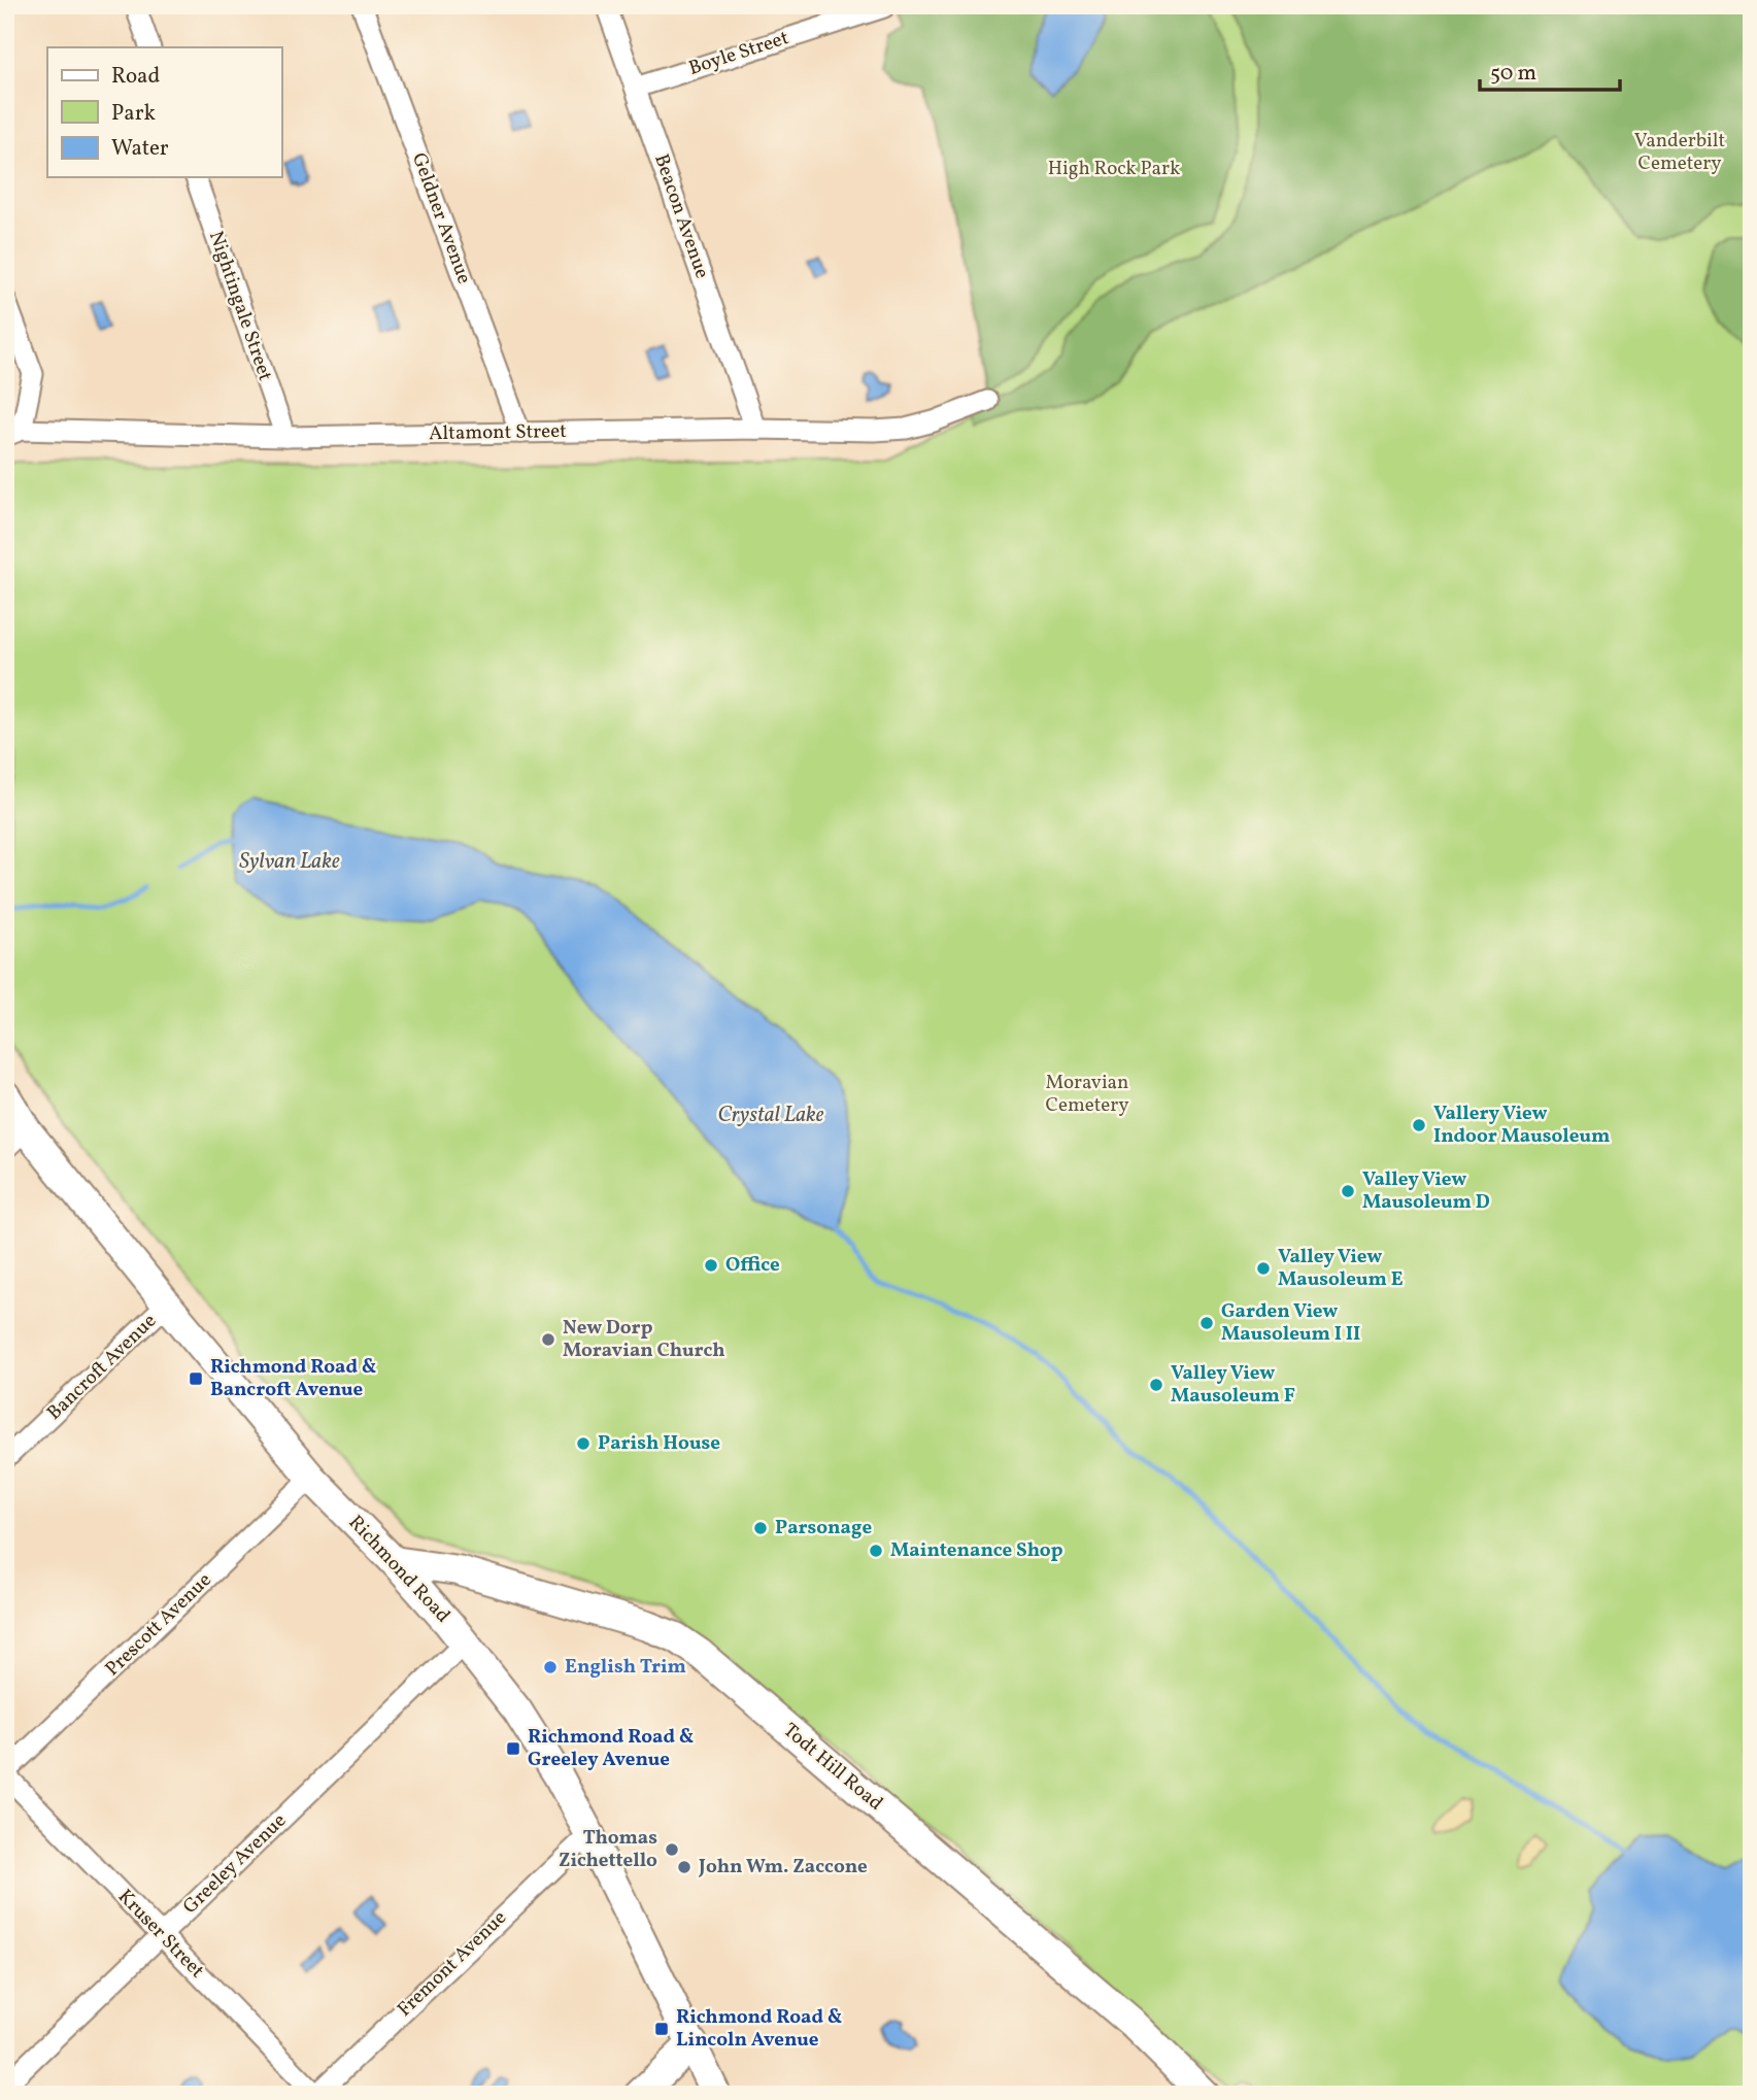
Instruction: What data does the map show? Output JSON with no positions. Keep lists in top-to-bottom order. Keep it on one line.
{"streets":{"main road":["Richmond Road","Todt Hill Road"],"street":["Boyle Street","Beacon Avenue","Geldner Avenue","Nightingale Street","Altamont Street","Bancroft Avenue","Prescott Avenue","Greeley Avenue","Kruser Street","Fremont Avenue"]},"crossings":[["Boyle Street","Beacon Avenue"],["Beacon Avenue","Altamont Street"],["Geldner Avenue","Altamont Street"],["Nightingale Street","Altamont Street"],["Bancroft Avenue","Richmond Road"],["Richmond Road","Prescott Avenue"],["Richmond Road","Todt Hill Road"],["Richmond Road","Greeley Avenue"],["Richmond Road","Fremont Avenue"],["Prescott Avenue","Kruser Street"],["Greeley Avenue","Kruser Street"],["Kruser Street","Fremont Avenue"]],"water":["Sylvan Lake","Crystal Lake"],"parks":["Vanderbilt Cemetery","High Rock Park","Moravian Cemetery"],"places":{"other":["Vallery View Indoor Mausoleum","Valley View Mausoleum D","Office","Valley View Mausoleum E","Garden View Mausoleum I II","New Dorp Moravian Church","Valley View Mausoleum F","Parish House","Parsonage","Maintenance Shop","English Trim","Thomas Zichettello","John Wm. Zaccone"],"transit":["Richmond Road & Bancroft Avenue","Richmond Road & Greeley Avenue","Richmond Road & Lincoln Avenue"]},"legend":["Road","Park","Water"],"scale_bar":"50 m"}
